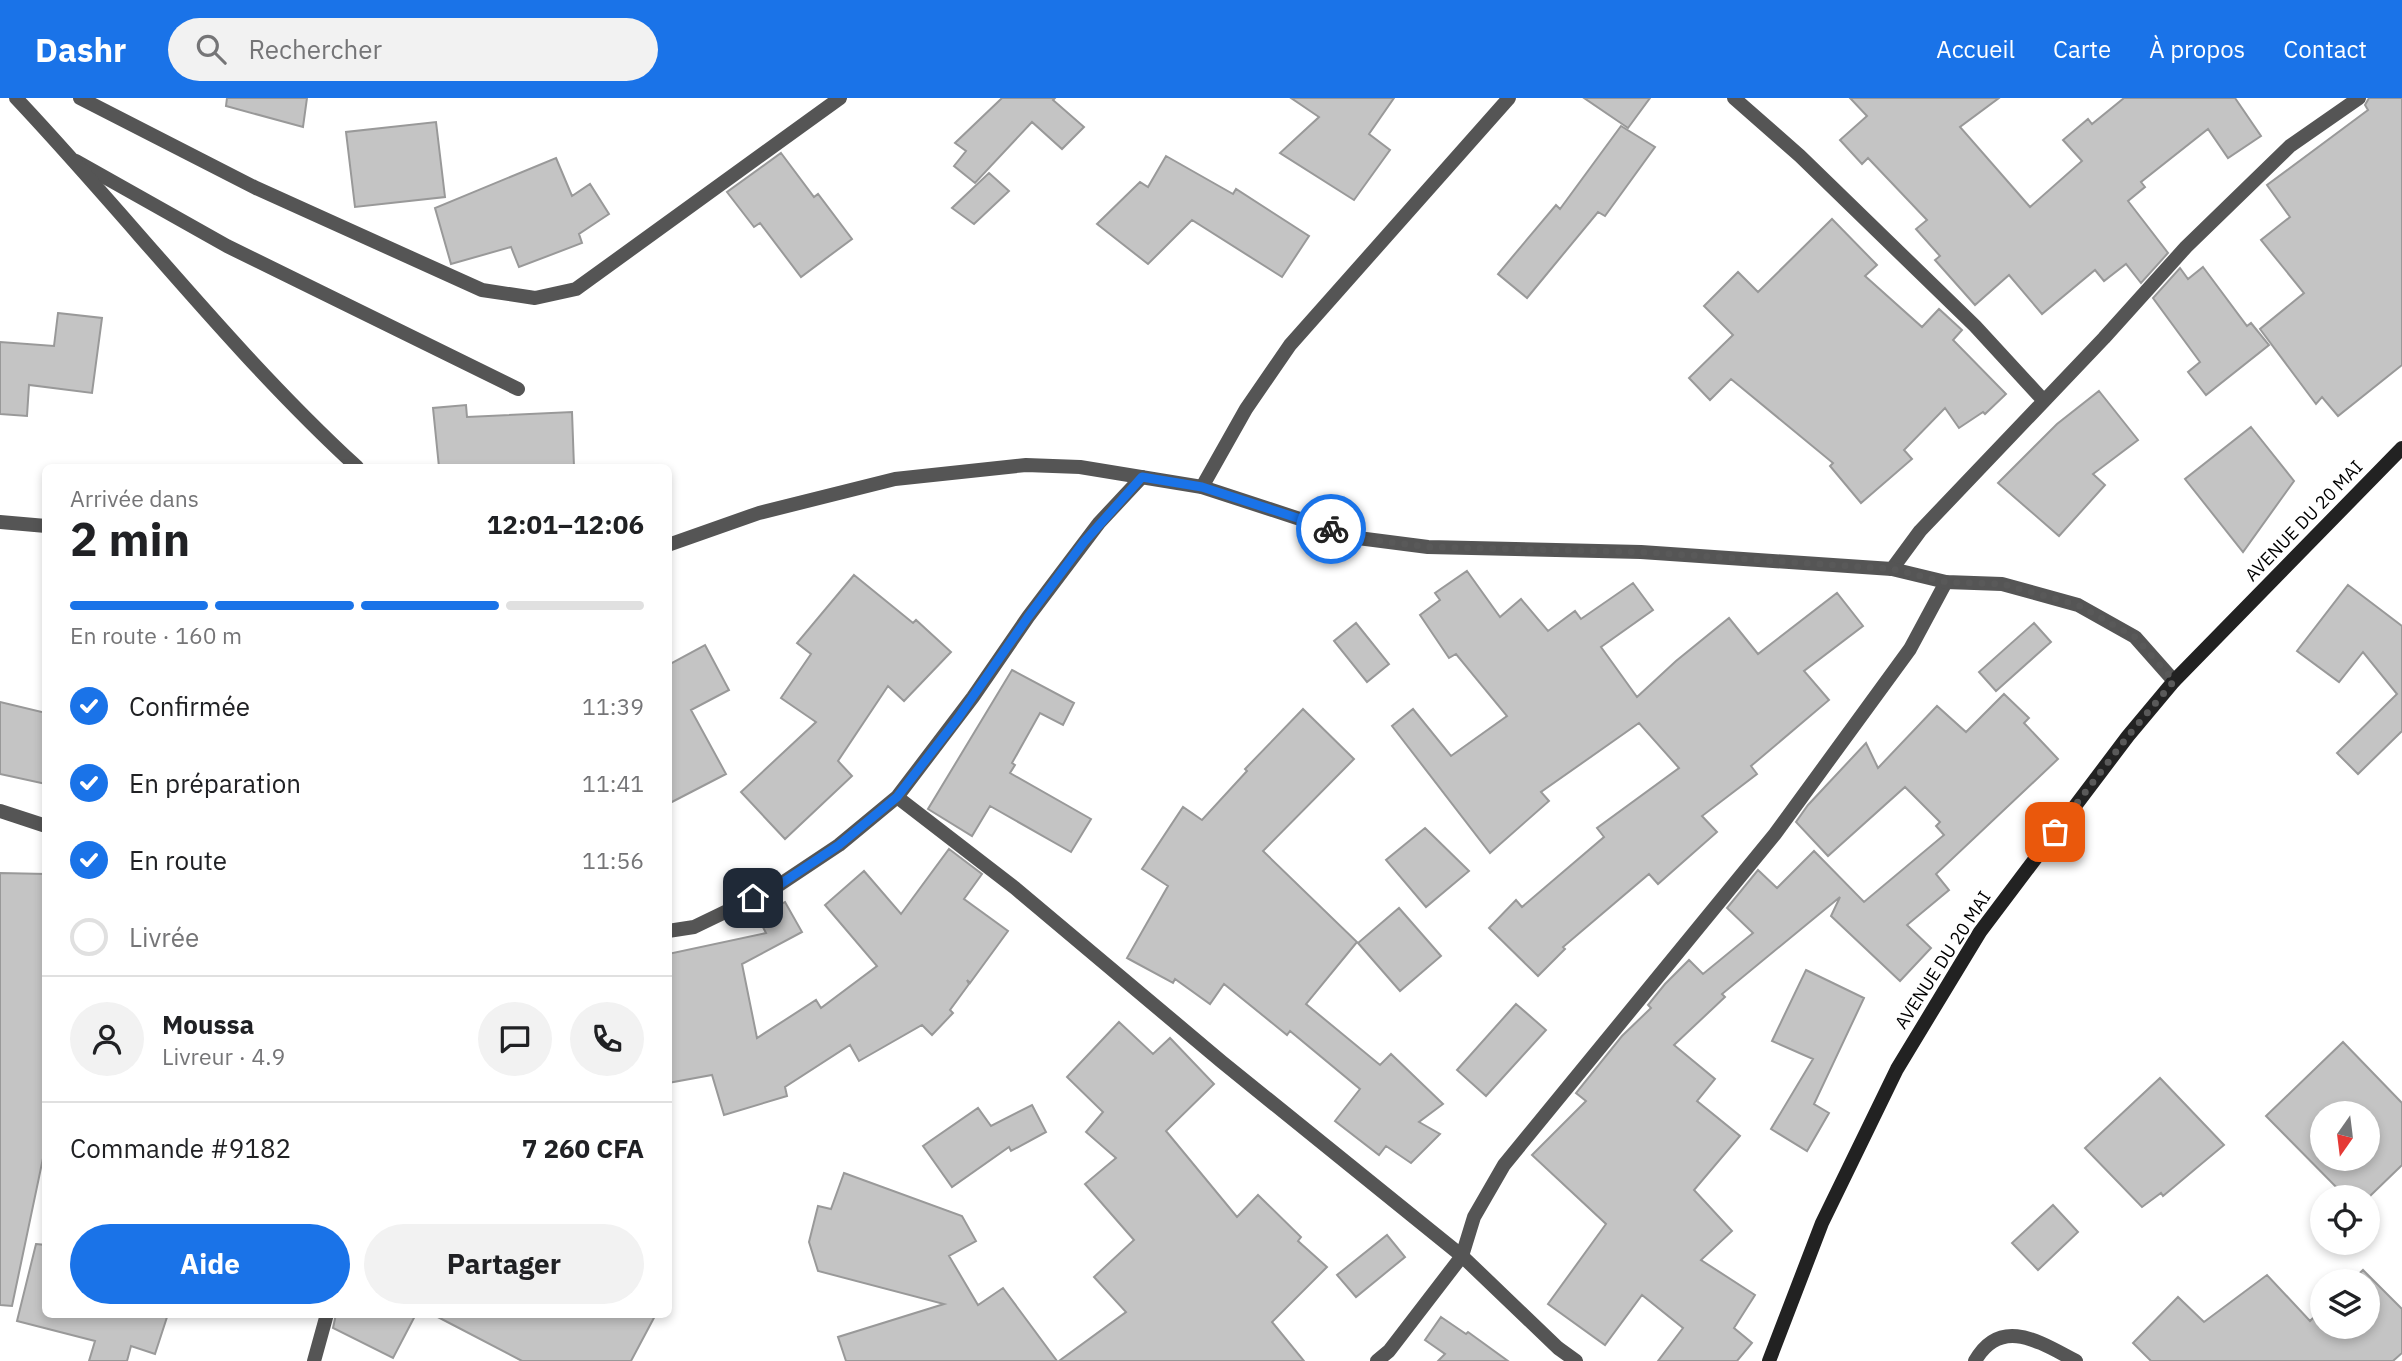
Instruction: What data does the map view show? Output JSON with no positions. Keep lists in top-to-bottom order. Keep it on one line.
{"streets":{"main road":["AVENUE DU 20 MAI"]},"north":"bottom","page":{"header":"Dashr","search":"Rechercher","nav":["Accueil","Carte","À propos","Contact"],"heading":["2 min","Arrivée dans","12:01–12:06"],"panel":["Moussa","Livreur · 4.9","Commande #9182","7 260 CFA"],"bar":"En route · 160 m","list":[["Confirmée","11:39"],["En préparation","11:41"],["En route","11:56"],"Livrée"],"buttons":["Aide","Partager"]}}
